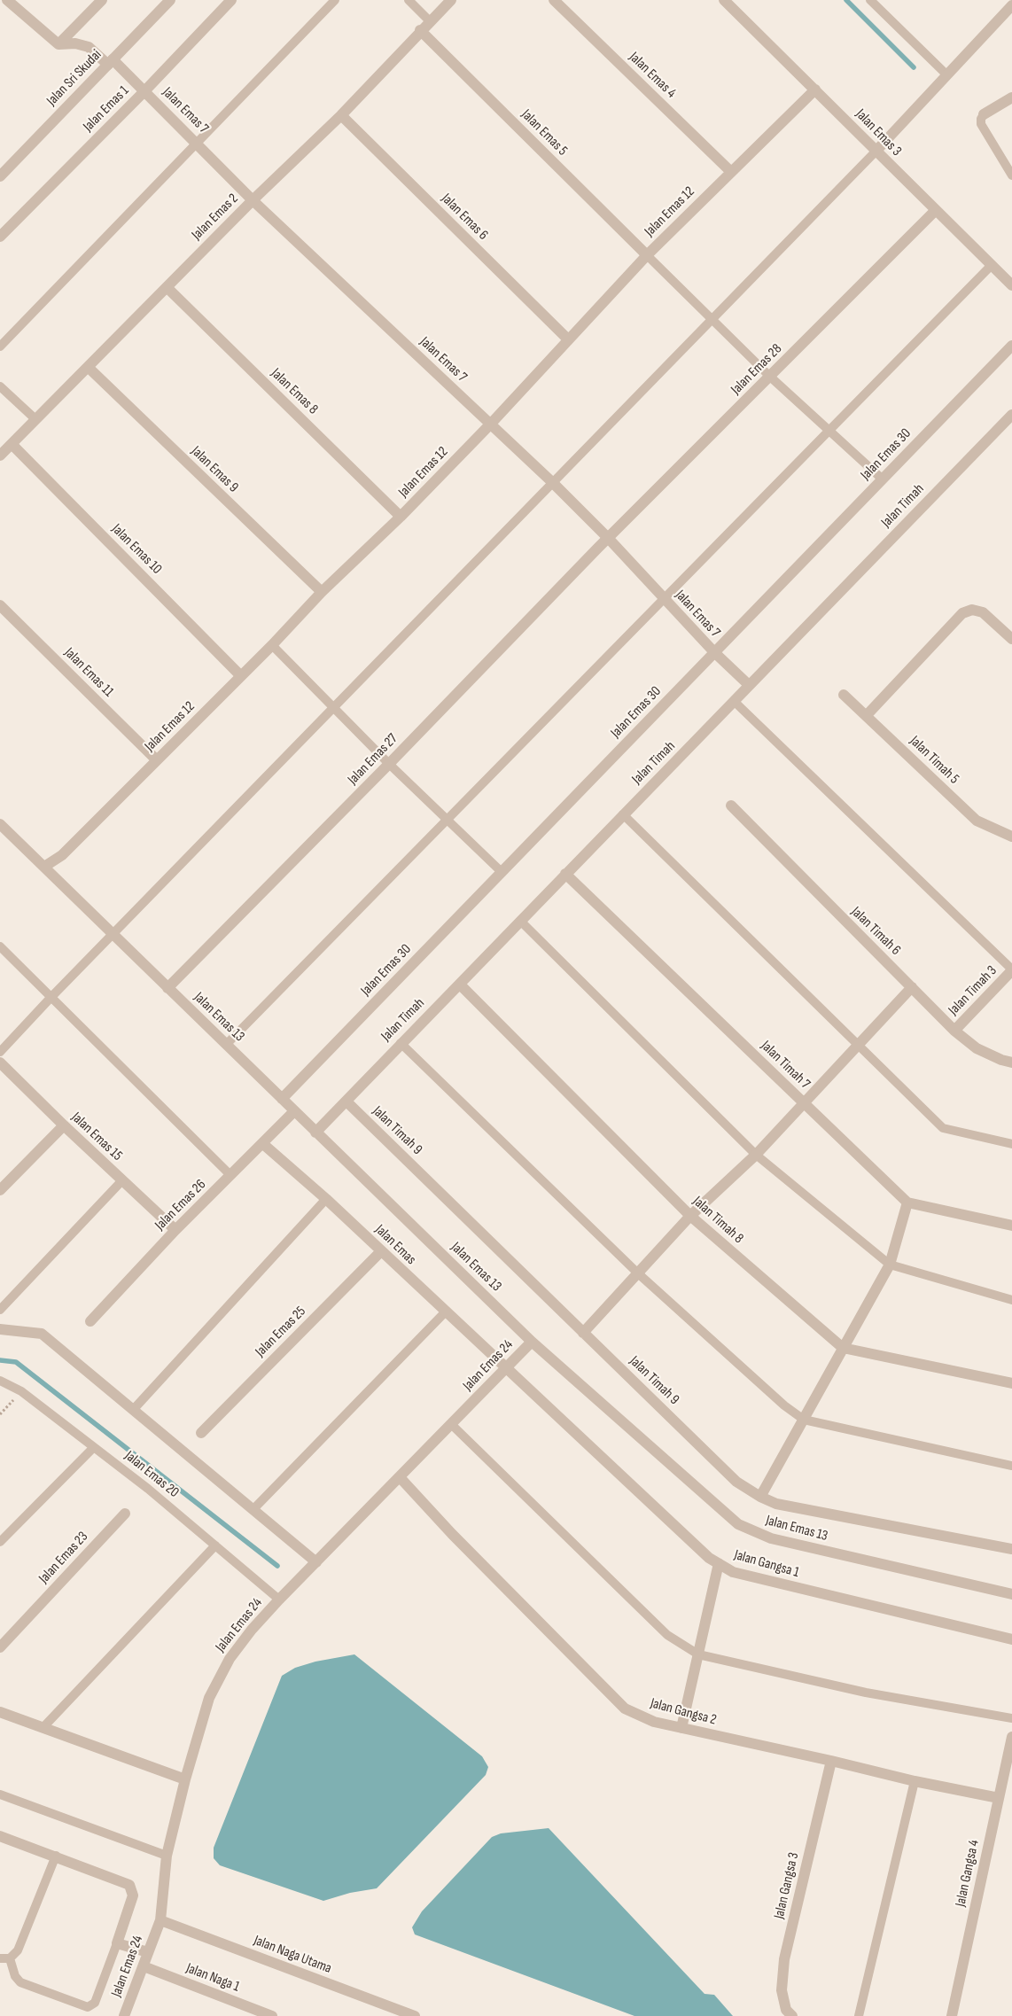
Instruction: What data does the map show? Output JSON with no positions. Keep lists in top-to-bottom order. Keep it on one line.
{"streets":{"street":["Jalan Emas 4","Jalan Sri Skudai","Jalan Emas 1","Jalan Emas 7","Jalan Emas 5","Jalan Emas 3","Jalan Emas 12","Jalan Emas 2","Jalan Emas 6","Jalan Emas 28","Jalan Emas 8","Jalan Emas 30","Jalan Emas 9","Jalan Timah","Jalan Emas 10","Jalan Emas 11","Jalan Emas 27","Jalan Timah 5","Jalan Timah 6","Jalan Timah 3","Jalan Emas 13","Jalan Timah 7","Jalan Timah 9","Jalan Emas 15","Jalan Emas 26","Jalan Timah 8","Jalan Emas","Jalan Emas 25","Jalan Emas 24","Jalan Emas 23","Jalan Gangsa 1","Jalan Gangsa 2","Jalan Gangsa 4","Jalan Gangsa 3","Jalan Naga Utama","Jalan Naga 1"],"lane":["Jalan Emas 20"]},"crossings":[["Jalan Emas 4","Jalan Emas 12"],["Jalan Sri Skudai","Jalan Emas 7"],["Jalan Emas 1","Jalan Emas 7"],["Jalan Emas 7","Jalan Emas 12"],["Jalan Emas 7","Jalan Emas 2"],["Jalan Emas 7","Jalan Emas 28"],["Jalan Emas 7","Jalan Emas 30"],["Jalan Emas 7","Jalan Timah"],["Jalan Emas 5","Jalan Emas 12"],["Jalan Emas 5","Jalan Emas 2"],["Jalan Emas 3","Jalan Emas 12"],["Jalan Emas 3","Jalan Emas 28"],["Jalan Emas 12","Jalan Emas 6"],["Jalan Emas 12","Jalan Emas 8"],["Jalan Emas 12","Jalan Emas 9"],["Jalan Emas 12","Jalan Emas 10"],["Jalan Emas 12","Jalan Emas 11"],["Jalan Emas 12","Jalan Emas 13"],["Jalan Emas 2","Jalan Emas 6"],["Jalan Emas 2","Jalan Emas 8"],["Jalan Emas 2","Jalan Emas 9"],["Jalan Emas 2","Jalan Emas 10"],["Jalan Emas 28","Jalan Emas 27"],["Jalan Emas 30","Jalan Emas 13"],["Jalan Timah","Jalan Emas 13"],["Jalan Timah","Jalan Timah 7"],["Jalan Timah","Jalan Timah 9"],["Jalan Timah","Jalan Timah 8"],["Jalan Emas 27","Jalan Emas 13"],["Jalan Timah 6","Jalan Timah 3"],["Jalan Emas 13","Jalan Emas 26"],["Jalan Emas 13","Jalan Emas 24"],["Jalan Emas 15","Jalan Emas 26"],["Jalan Emas 26","Jalan Emas"],["Jalan Emas","Jalan Emas 25"],["Jalan Emas","Jalan Emas 24"],["Jalan Emas","Jalan Gangsa 1"],["Jalan Emas 24","Jalan Emas 20"],["Jalan Emas 24","Jalan Gangsa 1"],["Jalan Emas 24","Jalan Gangsa 2"],["Jalan Emas 24","Jalan Naga Utama"],["Jalan Emas 24","Jalan Naga 1"],["Jalan Gangsa 2","Jalan Gangsa 4"],["Jalan Gangsa 2","Jalan Gangsa 3"]]}
